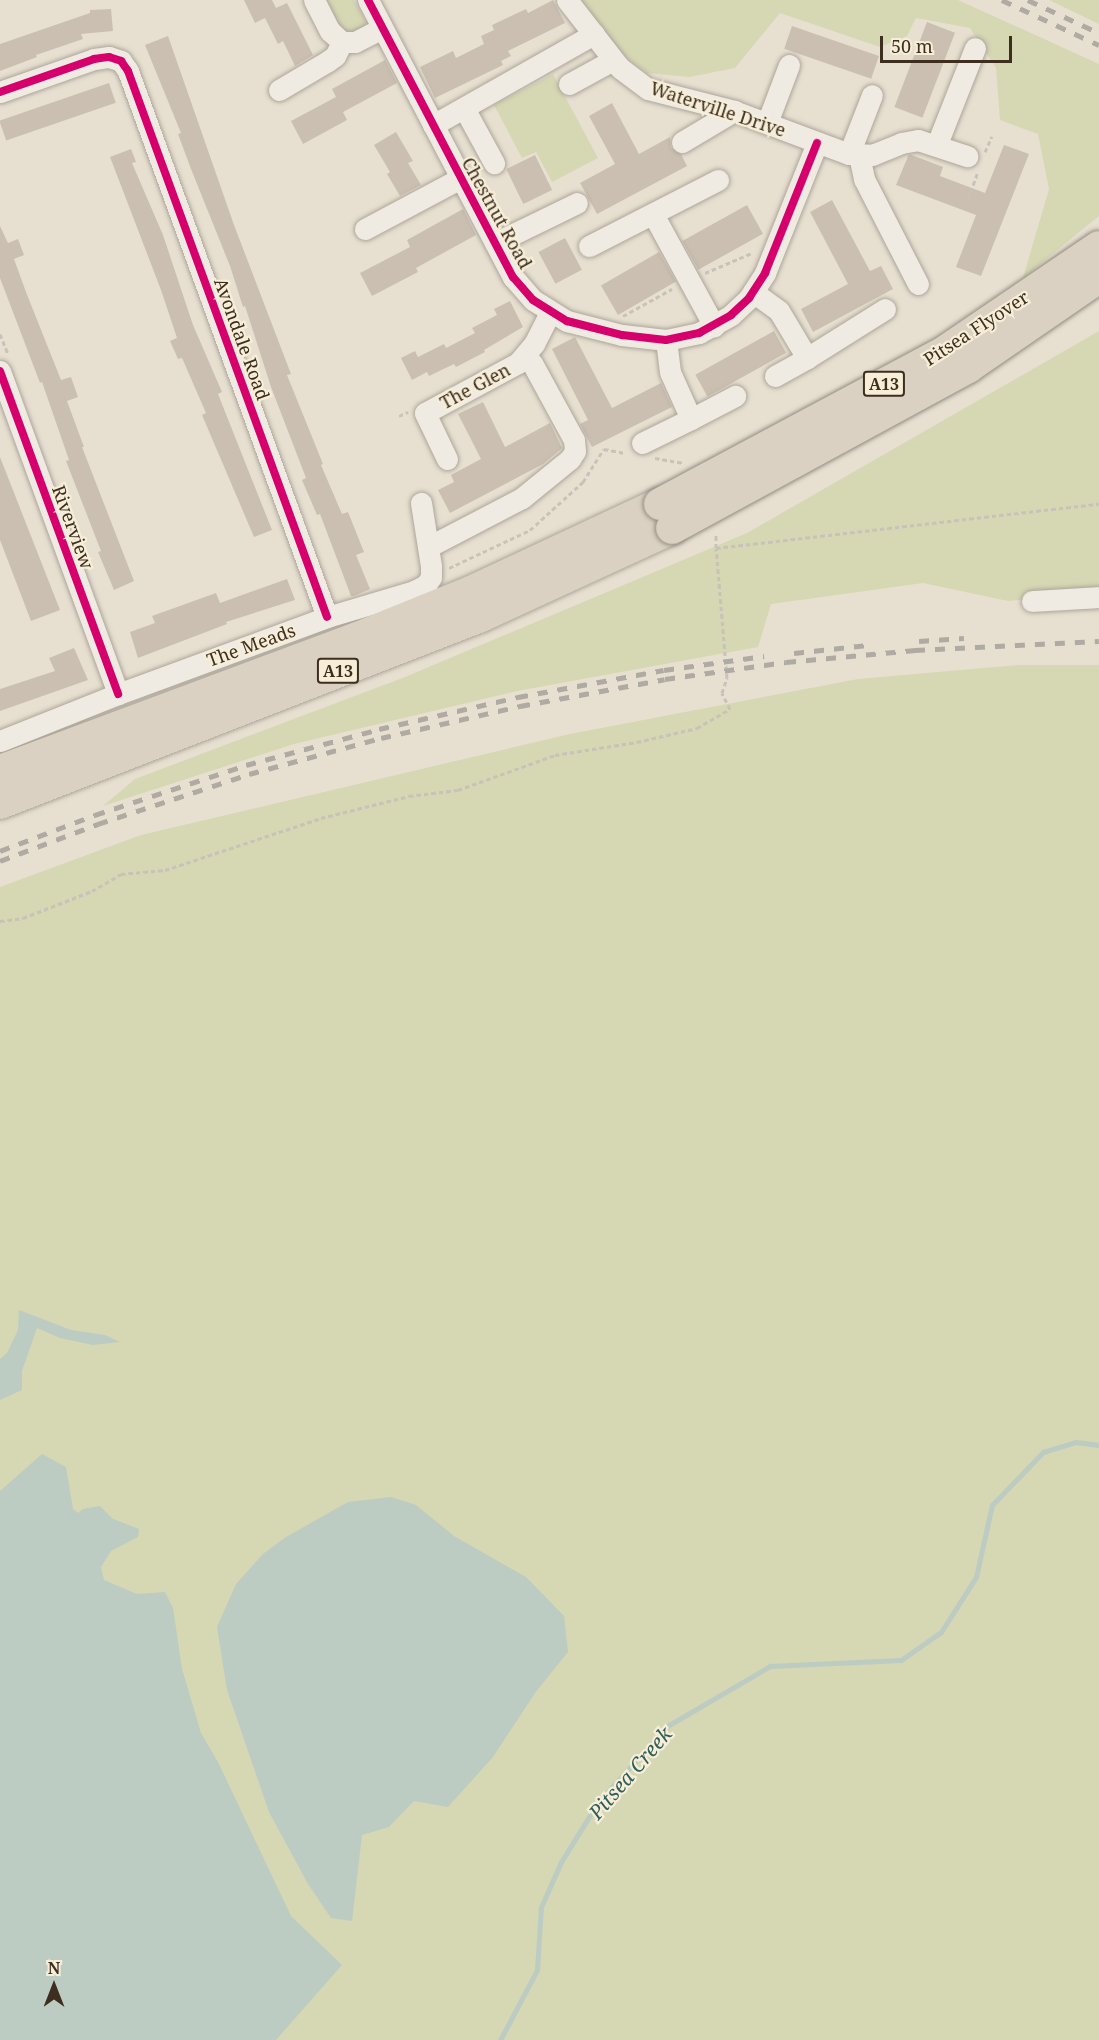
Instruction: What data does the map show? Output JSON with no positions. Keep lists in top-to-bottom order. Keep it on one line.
{"streets":{"highway":["Pitsea Flyover","A13"],"street":["Waterville Drive","Chestnut Road","Avondale Road","The Glen","Riverview","The Meads"]},"crossings":[["Waterville Drive","Chestnut Road"],["Chestnut Road","The Glen"],["Pitsea Flyover","A13"],["Avondale Road","The Meads"],["Riverview","The Meads"]],"water":["Pitsea Creek"],"scale_bar":"50 m","north":"top"}
